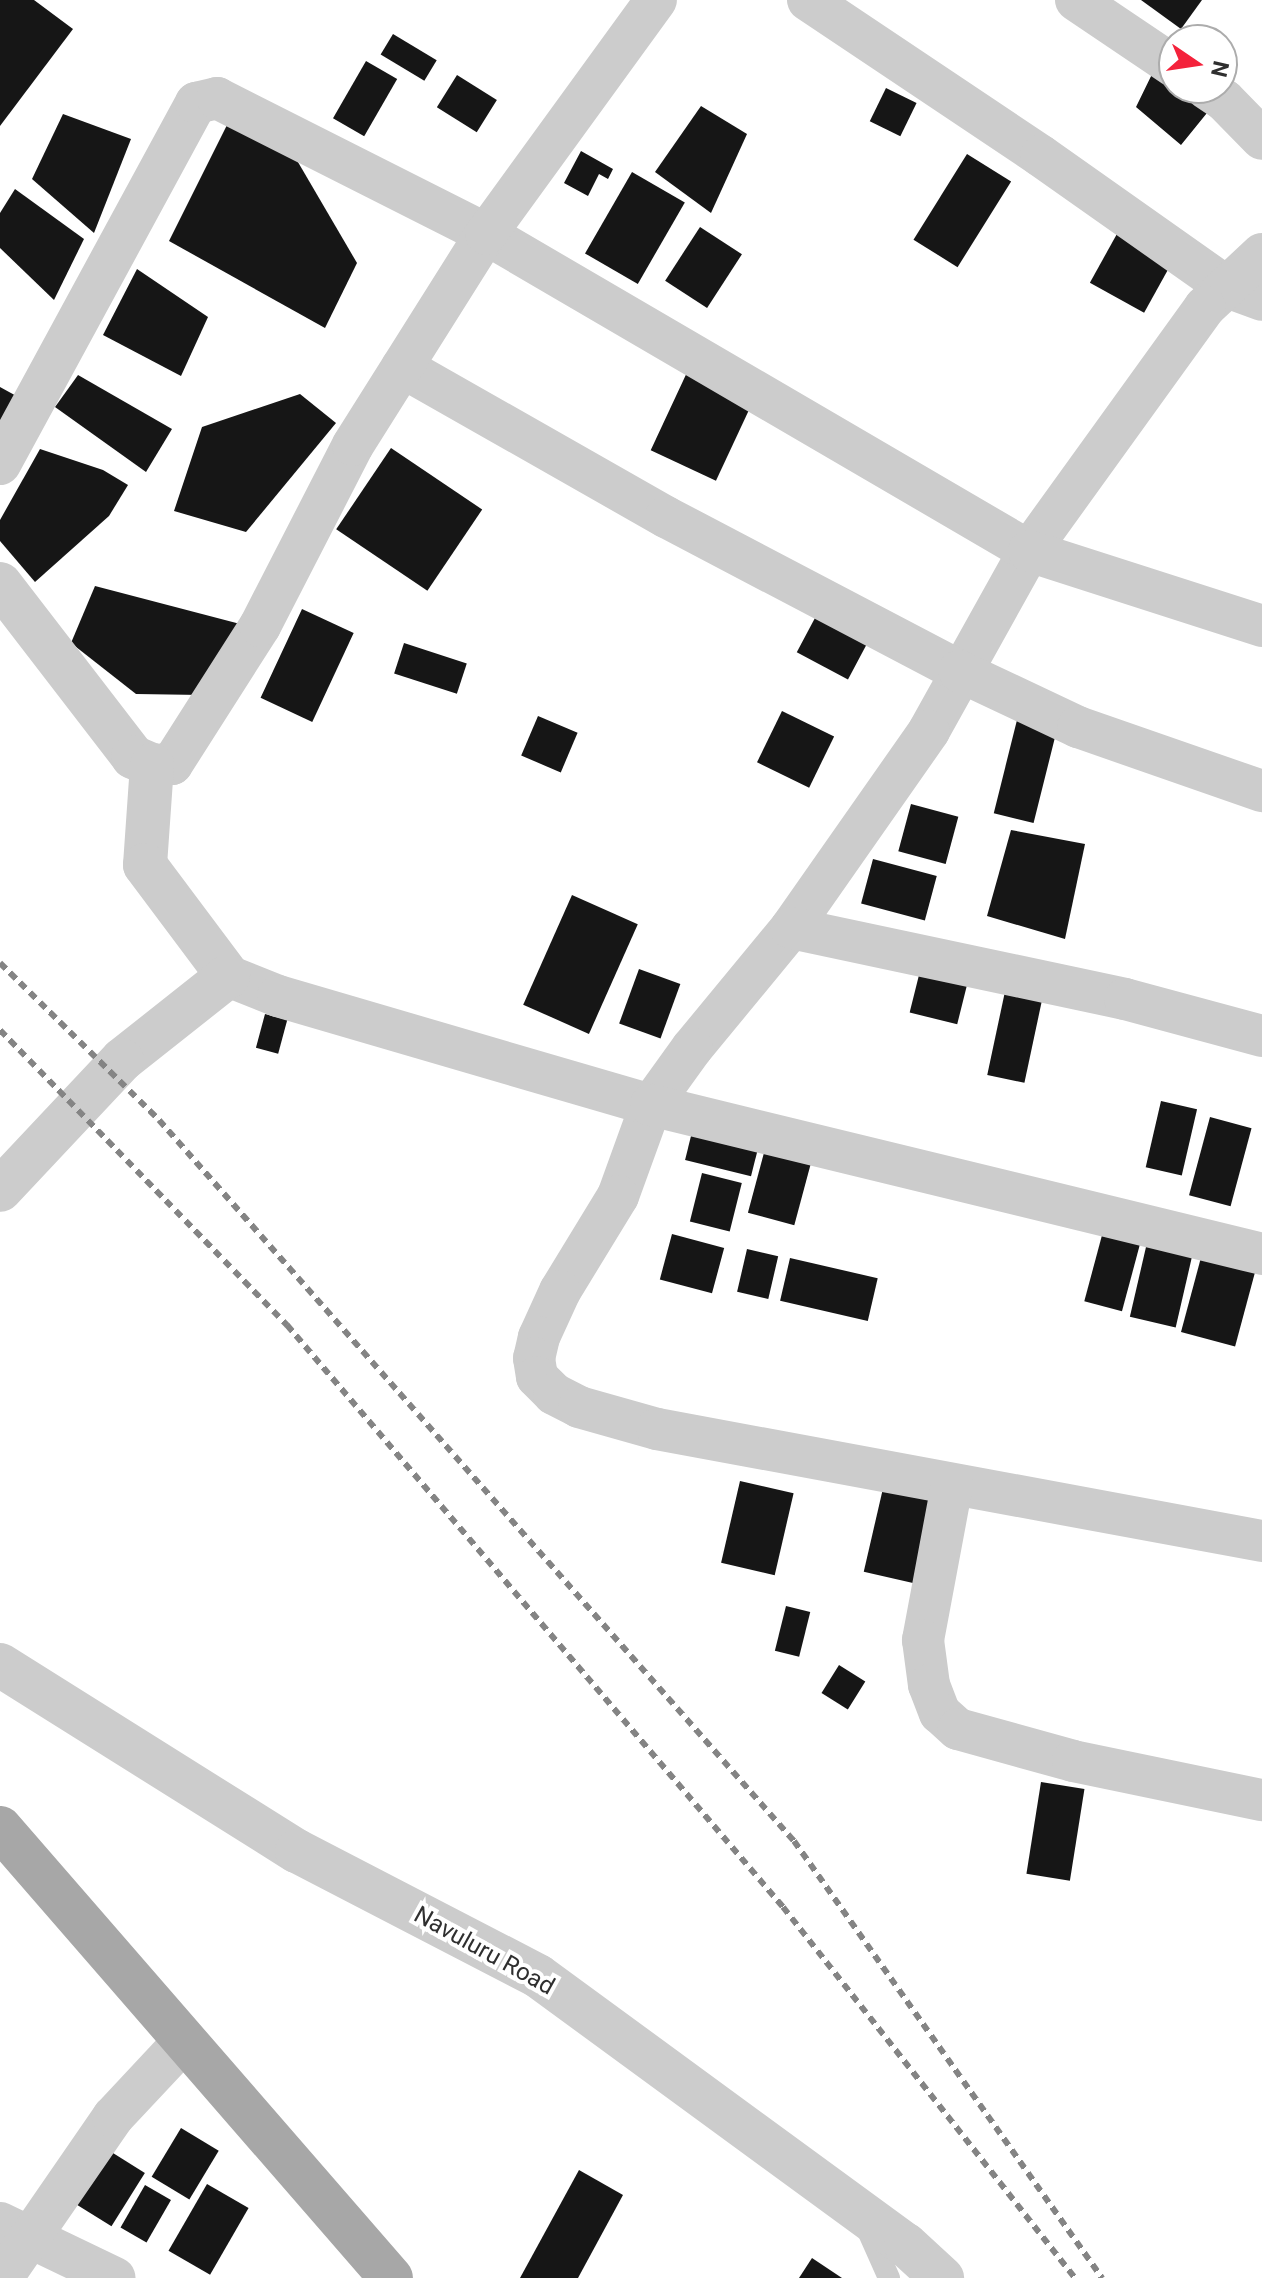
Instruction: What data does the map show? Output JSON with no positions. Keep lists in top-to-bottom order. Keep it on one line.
{"streets":{"street":["Navuluru Road"]},"north":"right"}
